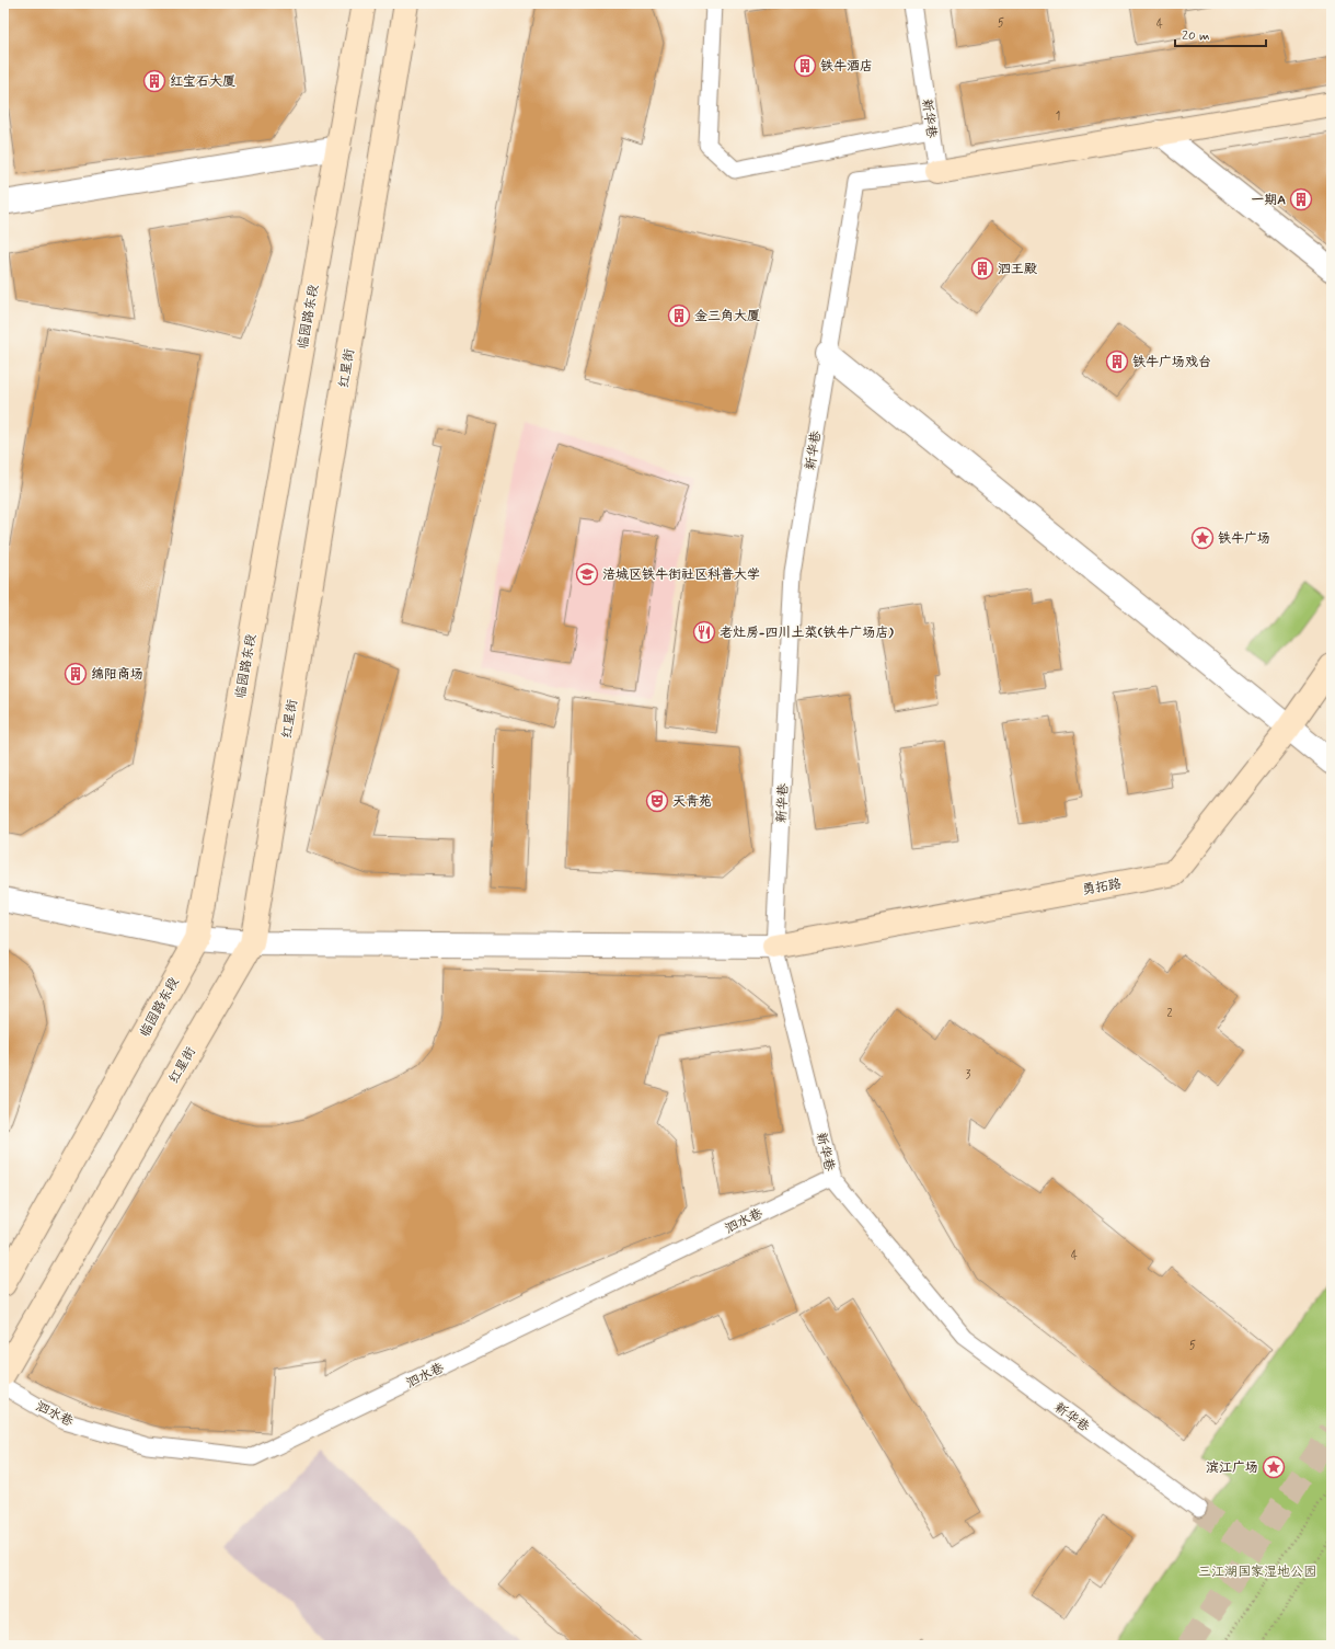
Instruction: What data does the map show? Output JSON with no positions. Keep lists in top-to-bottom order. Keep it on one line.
{"streets":{"main road":["临园路东段","红星街","勇拓路"],"lane":["新华巷","泗水巷"]},"crossings":[["新华巷","勇拓路"],["新华巷","泗水巷"]],"parks":["三江湖国家湿地公园"],"places":{"building":["铁牛酒店","红宝石大厦","一期A","泗王殿","金三角大厦","铁牛广场戏台","绵阳商场"],"place":["铁牛广场","滨江广场"],"school or university":["涪城区铁牛街社区科普大学"],"restaurant":["老灶房-四川土菜(铁牛广场店)"],"theatre":["天青苑"]},"house_numbers":["5","4","1","2","3","4","5"],"scale_bar":"20 m"}
